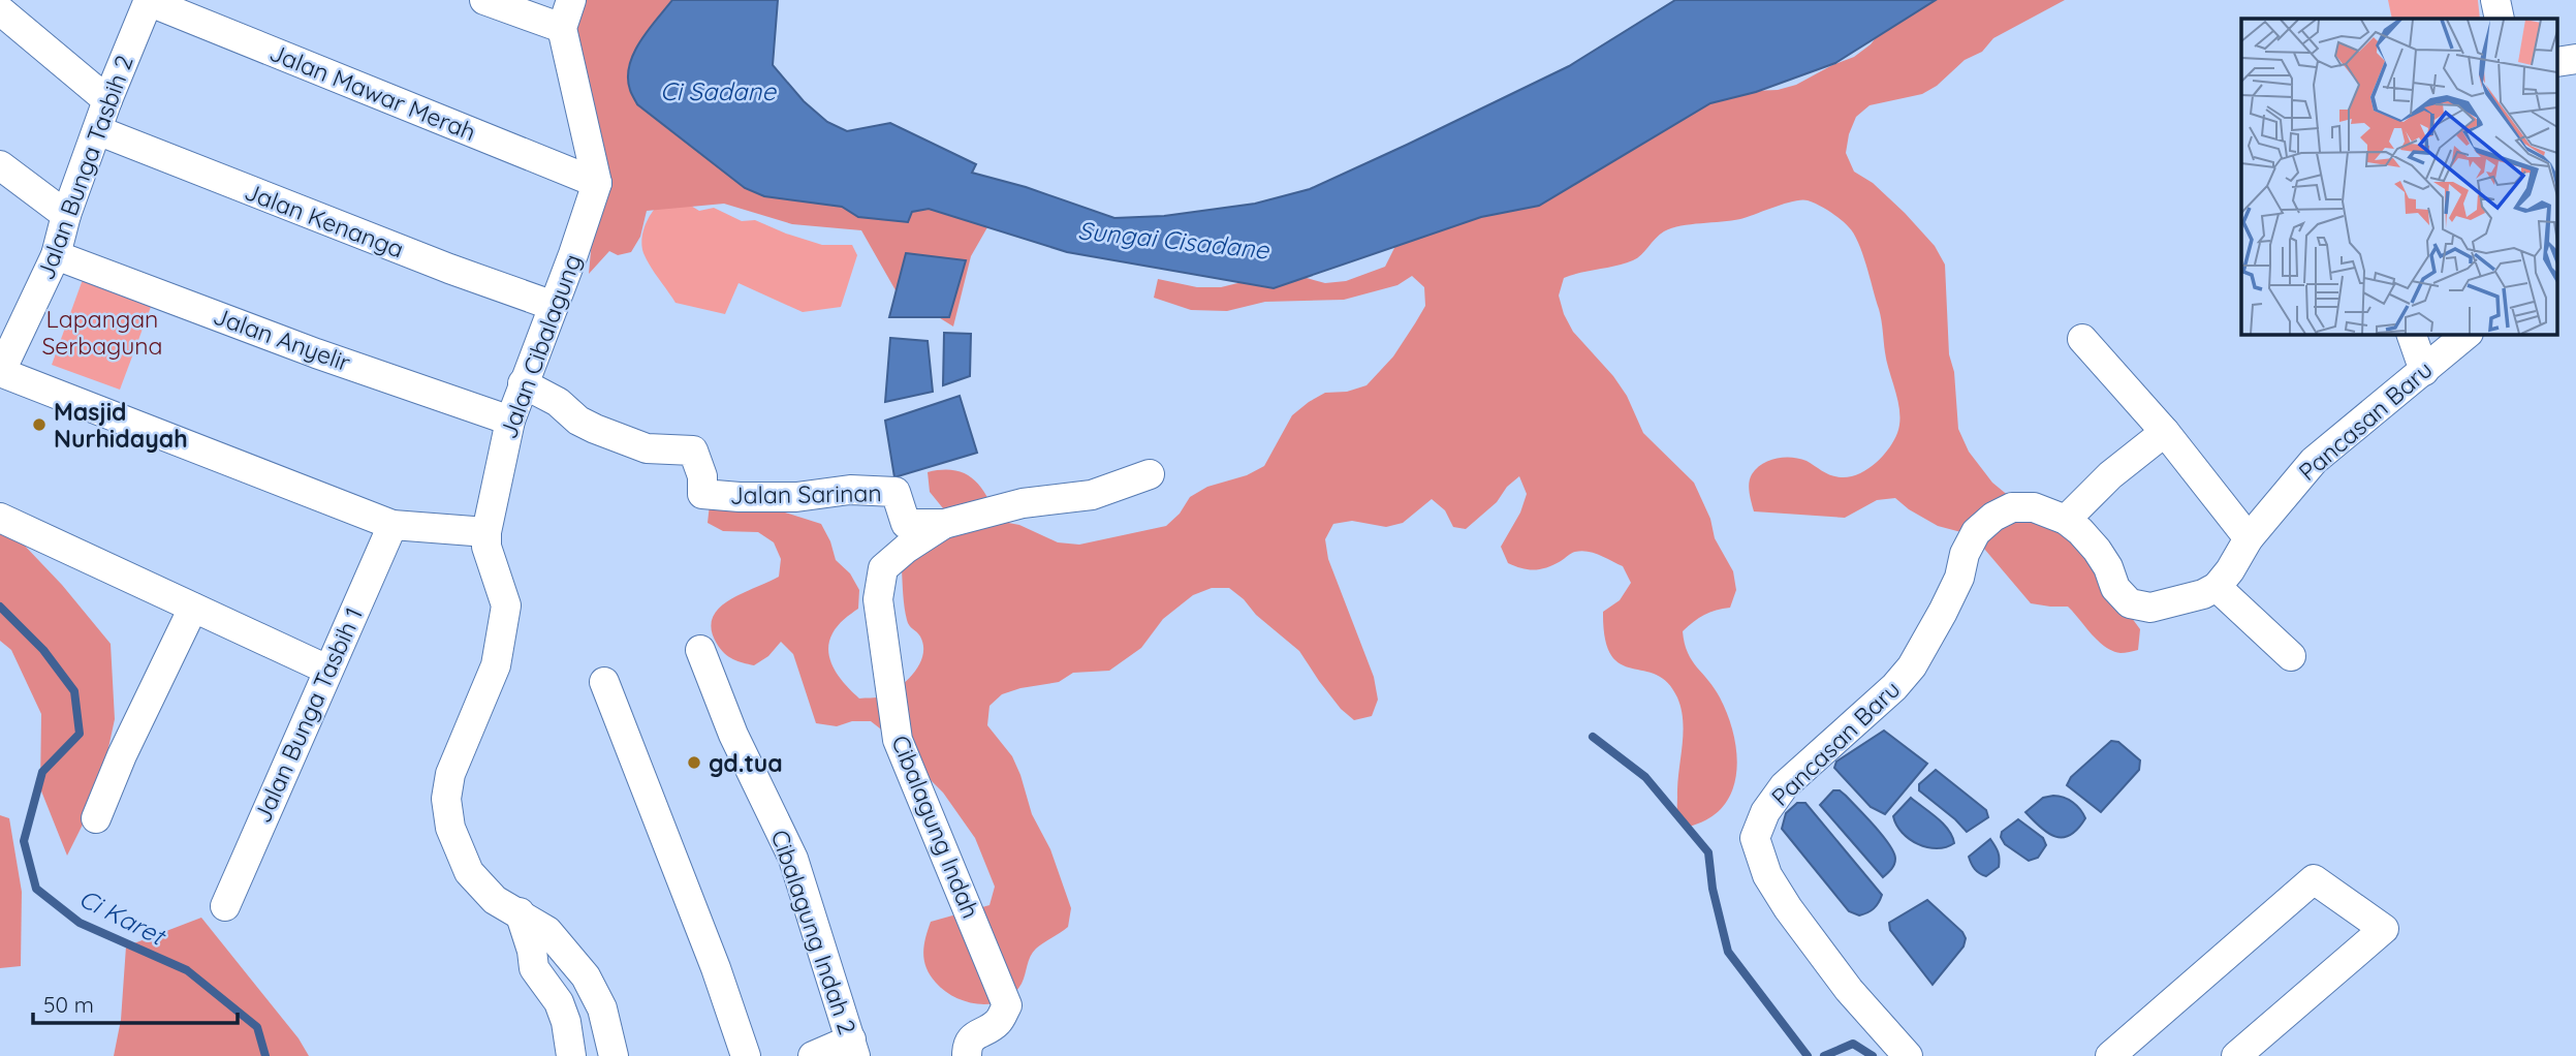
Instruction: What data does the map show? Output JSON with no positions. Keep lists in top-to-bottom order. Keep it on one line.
{"streets":{"street":["Jalan Mawar Merah","Jalan Bunga Tasbih 2","Jalan Kenanga","Jalan Anyelir","Jalan Cibalagung","Pancasan Baru","Jalan Sarinan","Jalan Bunga Tasbih 1","Cibalagung Indah","Cibalagung Indah 2"]},"crossings":[["Jalan Mawar Merah","Jalan Bunga Tasbih 2"],["Jalan Mawar Merah","Jalan Cibalagung"],["Jalan Bunga Tasbih 2","Jalan Kenanga"],["Jalan Bunga Tasbih 2","Jalan Anyelir"],["Jalan Kenanga","Jalan Cibalagung"],["Jalan Anyelir","Jalan Cibalagung"],["Jalan Cibalagung","Jalan Sarinan"],["Jalan Sarinan","Cibalagung Indah"]],"water":["Ci Sadane","Sungai Cisadane","Ci Karet"],"parks":["Lapangan Serbaguna"],"places":["Masjid Nurhidayah","gd.tua"],"scale_bar":"50 m"}
